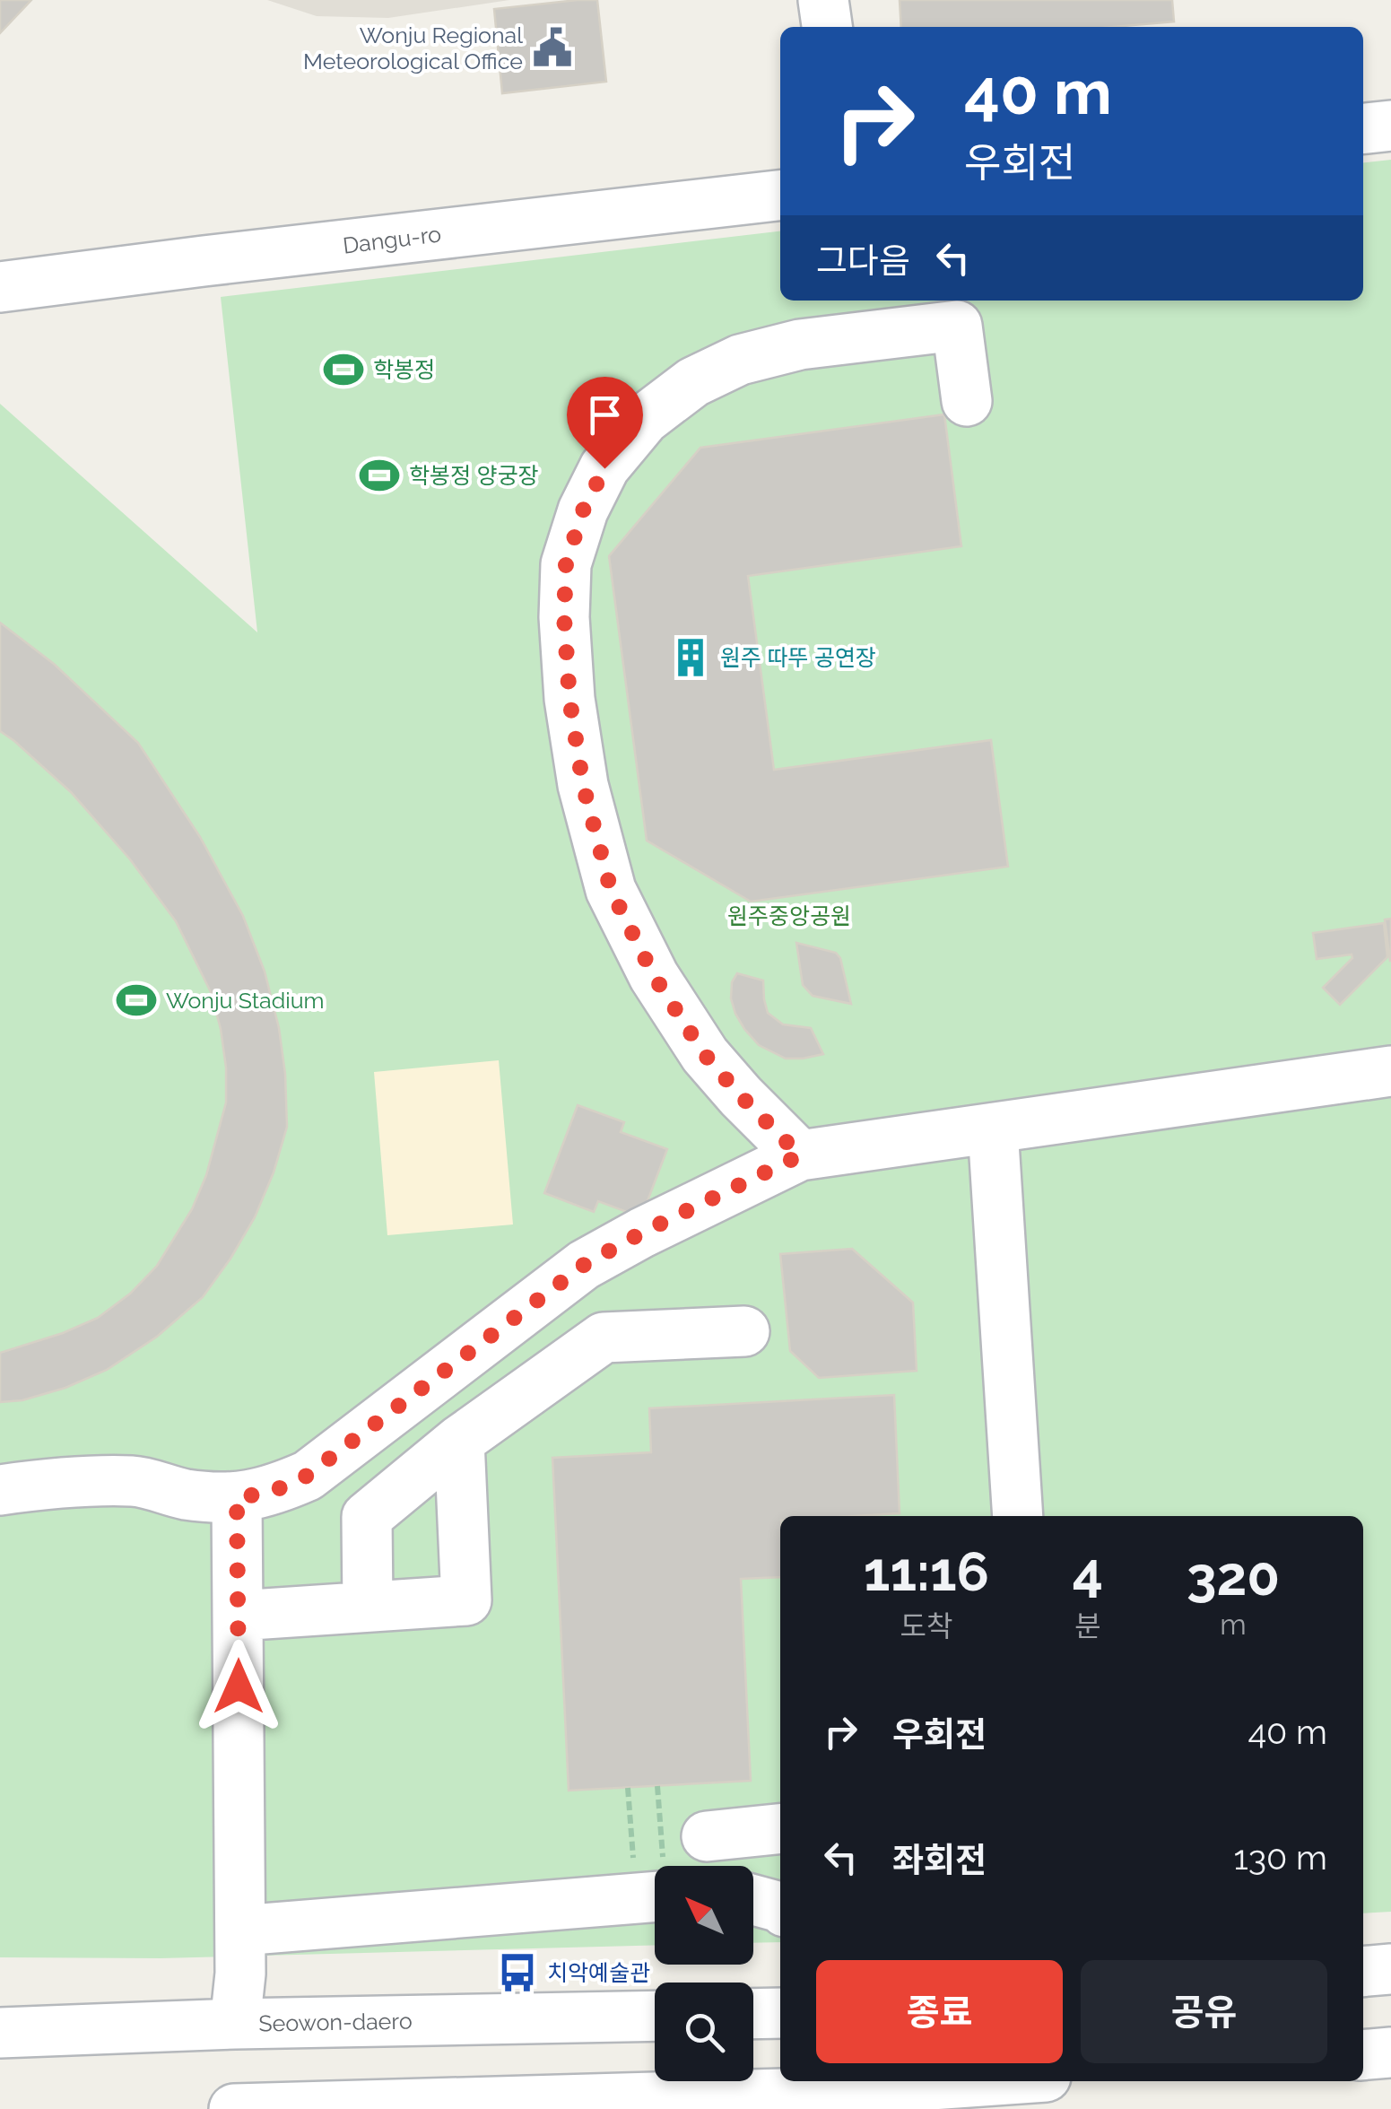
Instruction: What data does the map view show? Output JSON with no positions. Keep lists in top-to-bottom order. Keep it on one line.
{"streets":{"street":["Dangu-ro","Seowon-daero"]},"parks":["원주중앙공원"],"places":{"public building":["Wonju Regional Meteorological Office"],"sports":["학봉정","학봉정 양궁장","Wonju Stadium"],"building":["원주 따뚜 공연장"],"bus stop":["치악예술관"]},"north":"top left","page":{"turn":["40 m","우회전"],"then":"그다음","eta":["11:16","도착","4","분","320","m"],"list":[{"name":"우회전","value":"40 m"},{"name":"좌회전","value":"130 m"}],"buttons":["종료","공유"]}}
